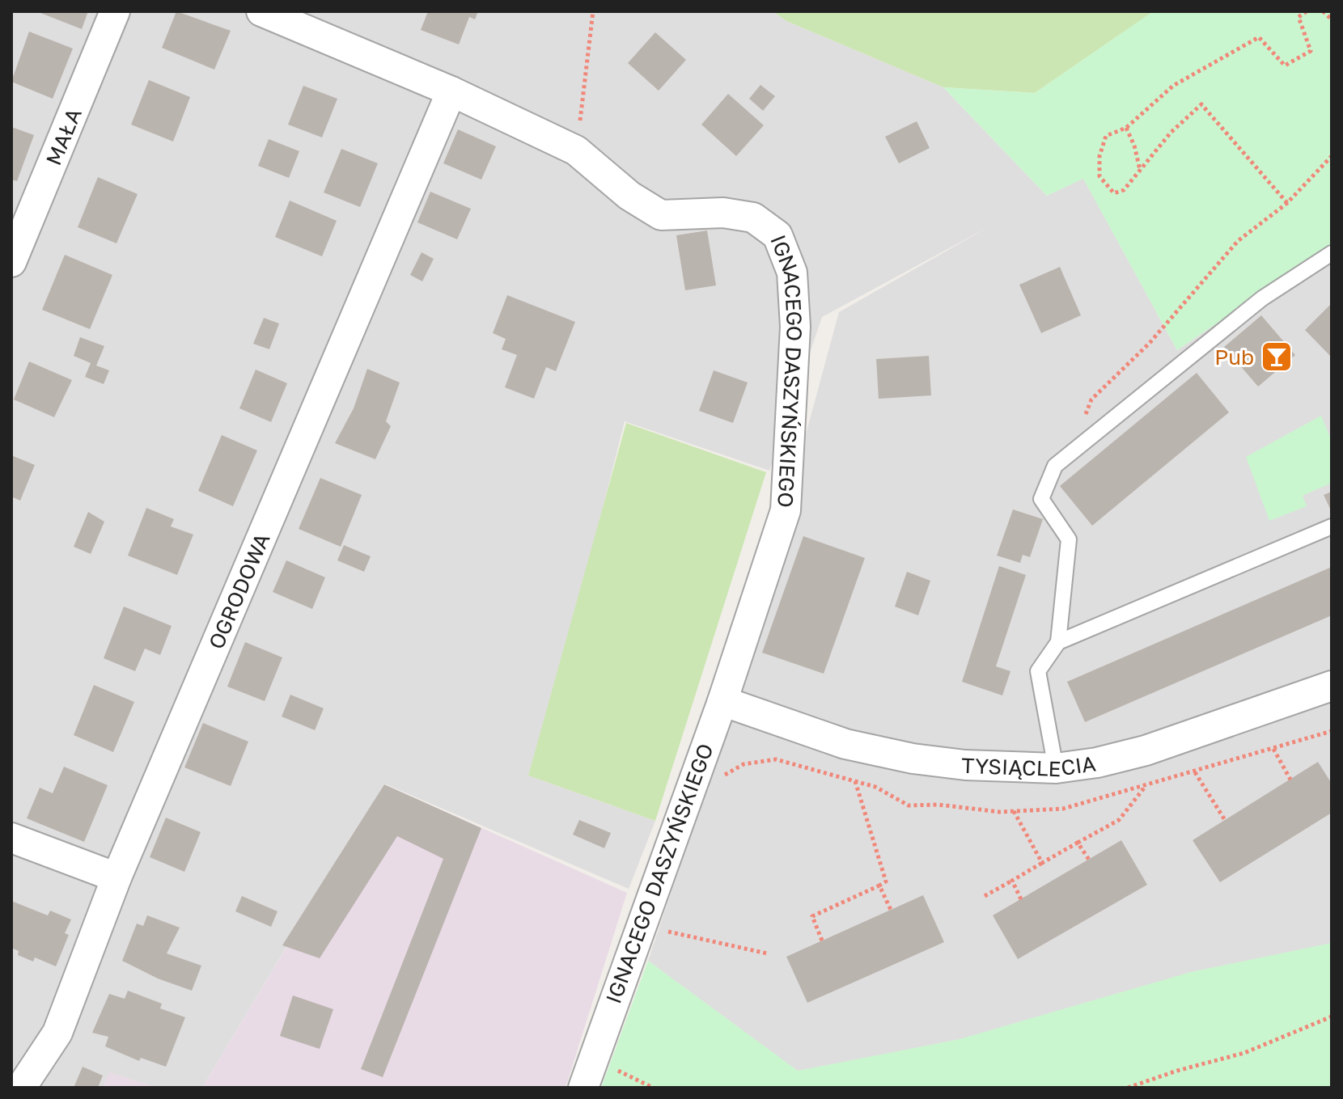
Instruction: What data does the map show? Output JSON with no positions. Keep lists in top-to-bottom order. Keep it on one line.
{"streets":{"street":["MAŁA","IGNACEGO DASZYŃSKIEGO","OGRODOWA","TYSIĄCLECIA"]},"crossings":[["IGNACEGO DASZYŃSKIEGO","OGRODOWA"],["IGNACEGO DASZYŃSKIEGO","TYSIĄCLECIA"]],"places":{"bar":["Pub"]}}
